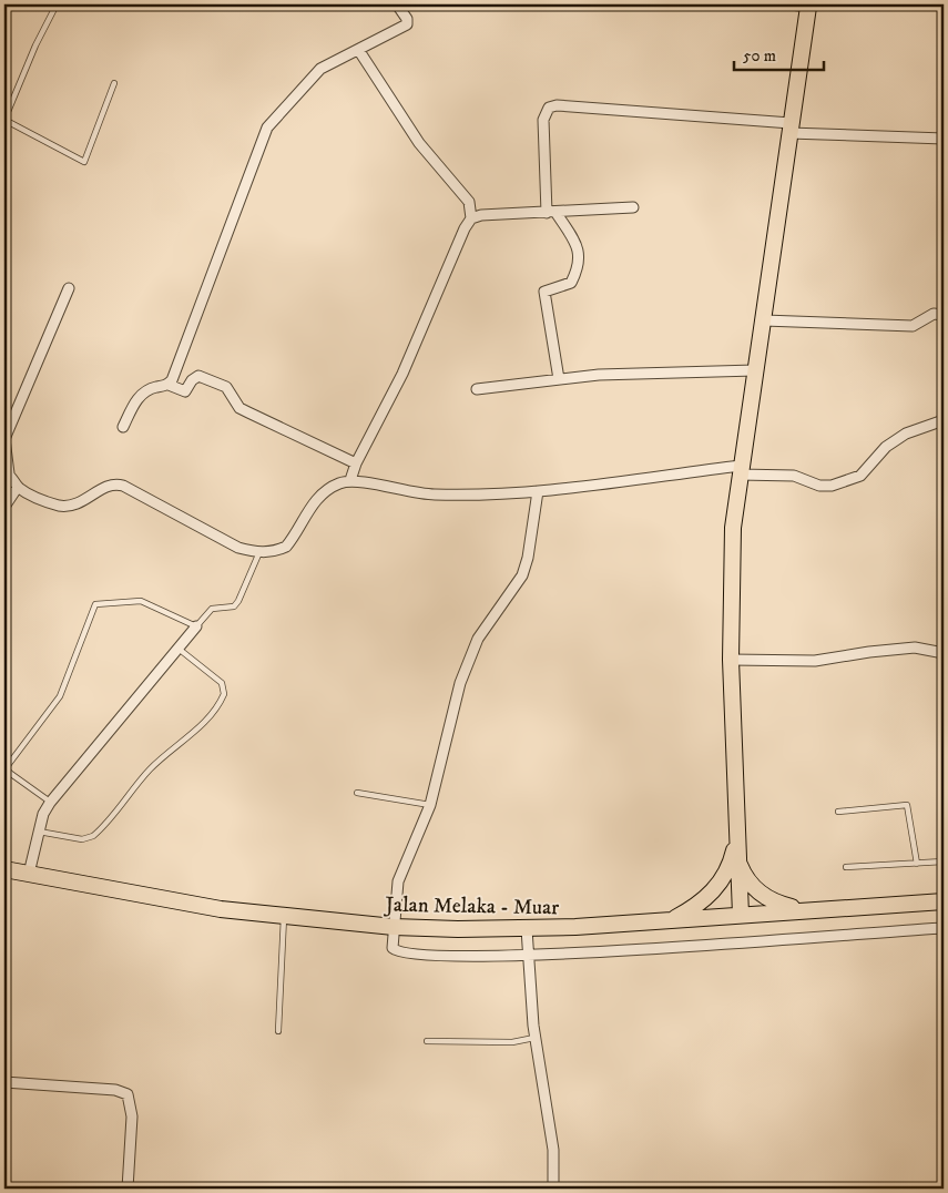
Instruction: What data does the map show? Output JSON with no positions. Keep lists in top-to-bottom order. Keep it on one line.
{"streets":{"main road":["Jalan Melaka - Muar"]},"scale_bar":"50 m"}
